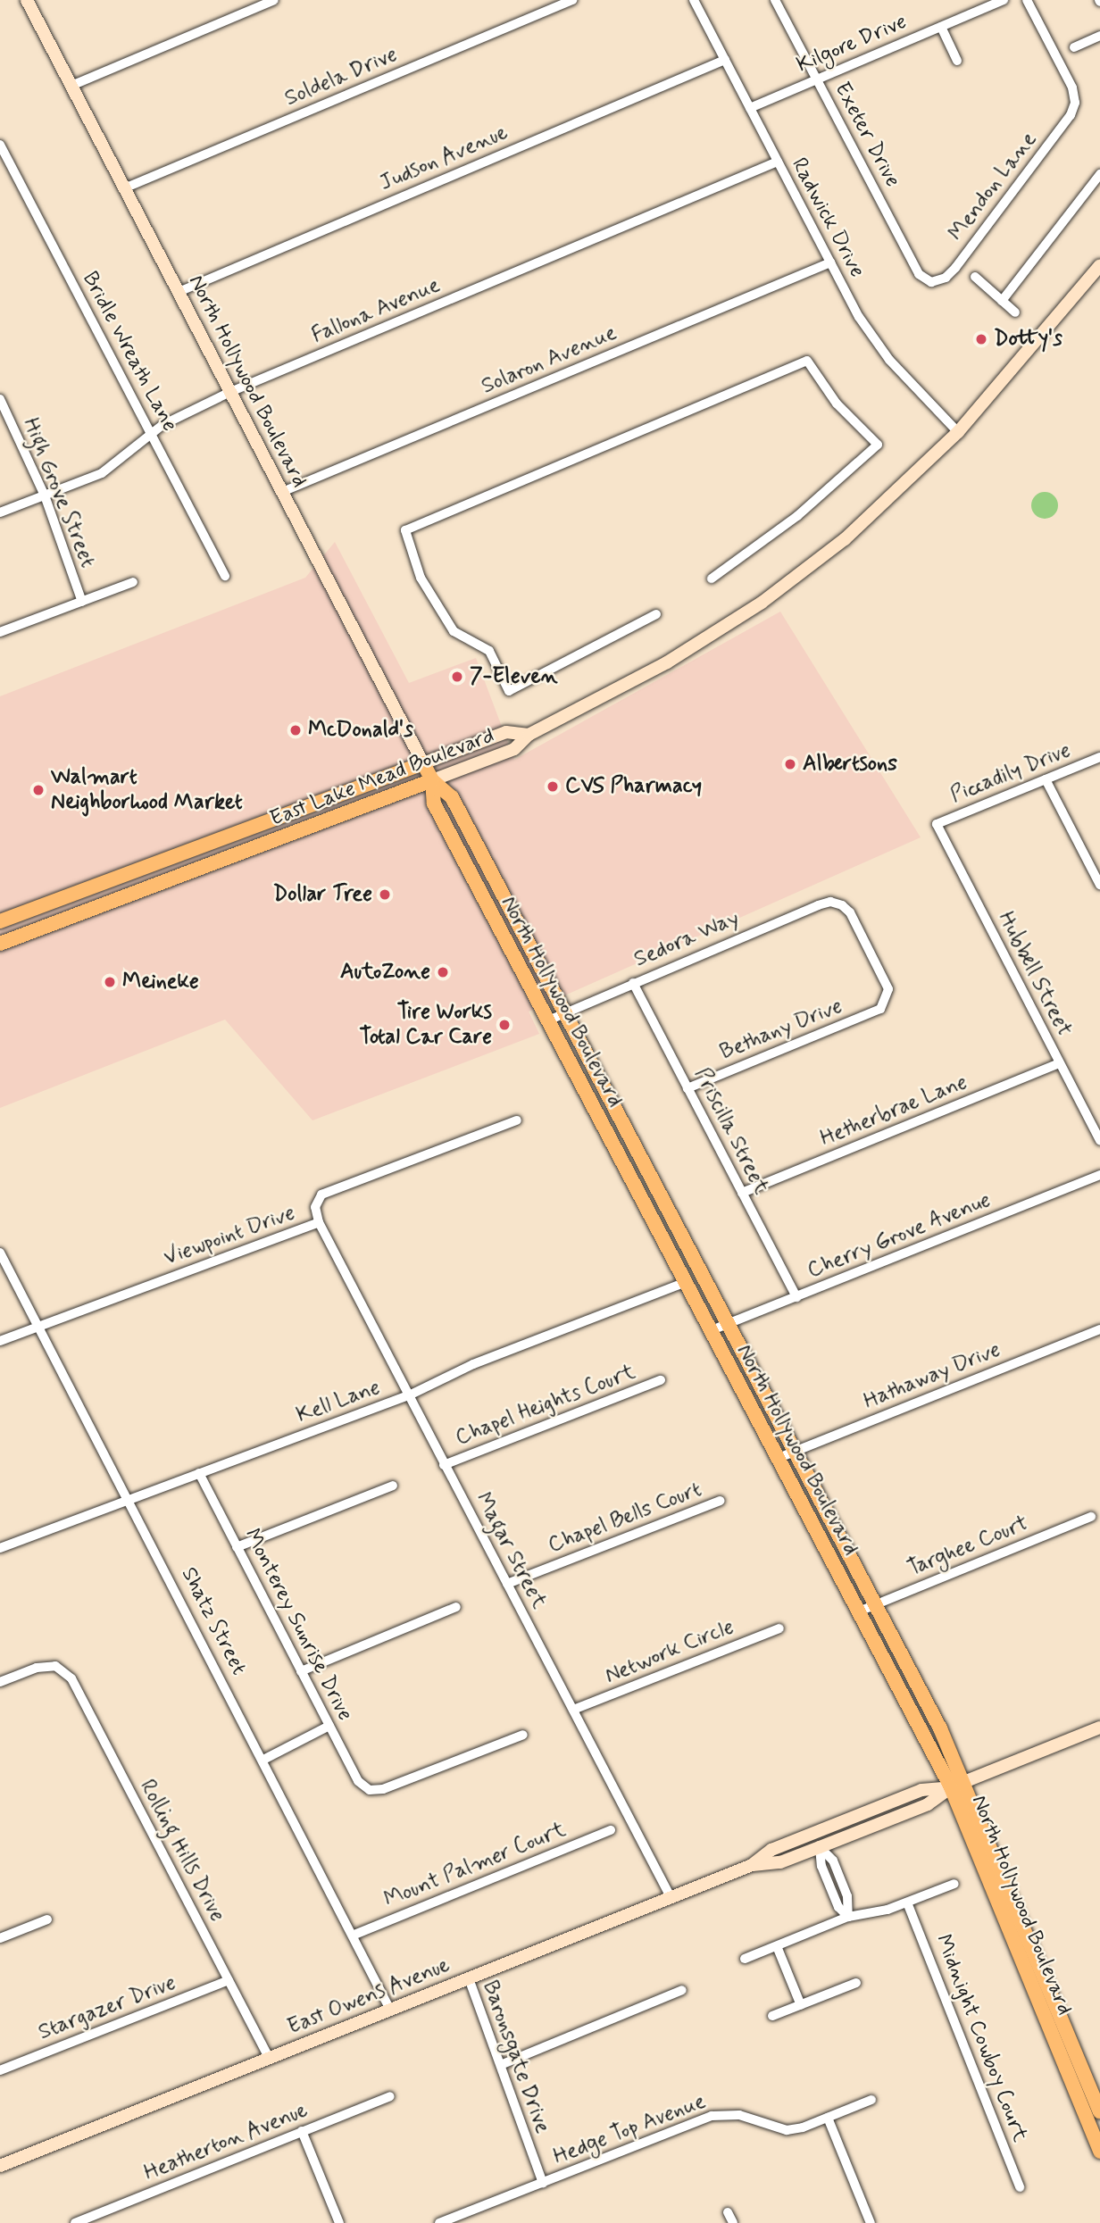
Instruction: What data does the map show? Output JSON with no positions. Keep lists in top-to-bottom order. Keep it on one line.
{"streets":{"main road":["North Hollywood Boulevard","East Lake Mead Boulevard","East Owens Avenue"],"street":["Kilgore Drive","Soldela Drive","Exeter Drive","Judson Avenue","Mendon Lane","Radwick Drive","Fallona Avenue","Bridle Wreath Lane","Solaron Avenue","High Grove Street","Piccadily Drive","Sedora Way","Hubbell Street","Bethany Drive","Hetherbrae Lane","Priscilla Street","Viewpoint Drive","Cherry Grove Avenue","Hathaway Drive","Kell Lane","Chapel Heights Court","Chapel Bells Court","Targhee Court","Magar Street","Shatz Street","Monterey Sunrise Drive","Network Circle","Rolling Hills Drive","Mount Palmer Court","Stargazer Drive","Midnight Cowboy Court","Baronsgate Drive","Hedge Top Avenue","Heatherton Avenue"]},"crossings":[["Kilgore Drive","Exeter Drive"],["Kilgore Drive","Radwick Drive"],["Soldela Drive","North Hollywood Boulevard"],["Exeter Drive","Mendon Lane"],["Judson Avenue","Radwick Drive"],["Judson Avenue","North Hollywood Boulevard"],["Radwick Drive","Fallona Avenue"],["Radwick Drive","Solaron Avenue"],["Radwick Drive","East Lake Mead Boulevard"],["Fallona Avenue","Bridle Wreath Lane"],["Fallona Avenue","North Hollywood Boulevard"],["Fallona Avenue","High Grove Street"],["Solaron Avenue","North Hollywood Boulevard"],["North Hollywood Boulevard","East Lake Mead Boulevard"],["North Hollywood Boulevard","Sedora Way"],["North Hollywood Boulevard","Cherry Grove Avenue"],["North Hollywood Boulevard","Hathaway Drive"],["North Hollywood Boulevard","Kell Lane"],["North Hollywood Boulevard","Targhee Court"],["North Hollywood Boulevard","East Owens Avenue"],["Piccadily Drive","Hubbell Street"],["Sedora Way","Bethany Drive"],["Sedora Way","Priscilla Street"],["Hubbell Street","Hetherbrae Lane"],["Bethany Drive","Priscilla Street"],["Hetherbrae Lane","Priscilla Street"],["Priscilla Street","Cherry Grove Avenue"],["Viewpoint Drive","Magar Street"],["Viewpoint Drive","Shatz Street"],["Kell Lane","Magar Street"],["Kell Lane","Shatz Street"],["Kell Lane","Monterey Sunrise Drive"],["Chapel Heights Court","Magar Street"],["Chapel Bells Court","Magar Street"],["Magar Street","Network Circle"],["Magar Street","East Owens Avenue"],["Shatz Street","Mount Palmer Court"],["Shatz Street","East Owens Avenue"],["Rolling Hills Drive","East Owens Avenue"],["Rolling Hills Drive","Stargazer Drive"],["East Owens Avenue","Baronsgate Drive"],["Baronsgate Drive","Hedge Top Avenue"]],"places":["Dotty's","7-Eleven","McDonald's","Albertsons","CVS Pharmacy","Walmart Neighborhood Market","Dollar Tree","AutoZone","Meineke","Tire Works Total Car Care"]}
